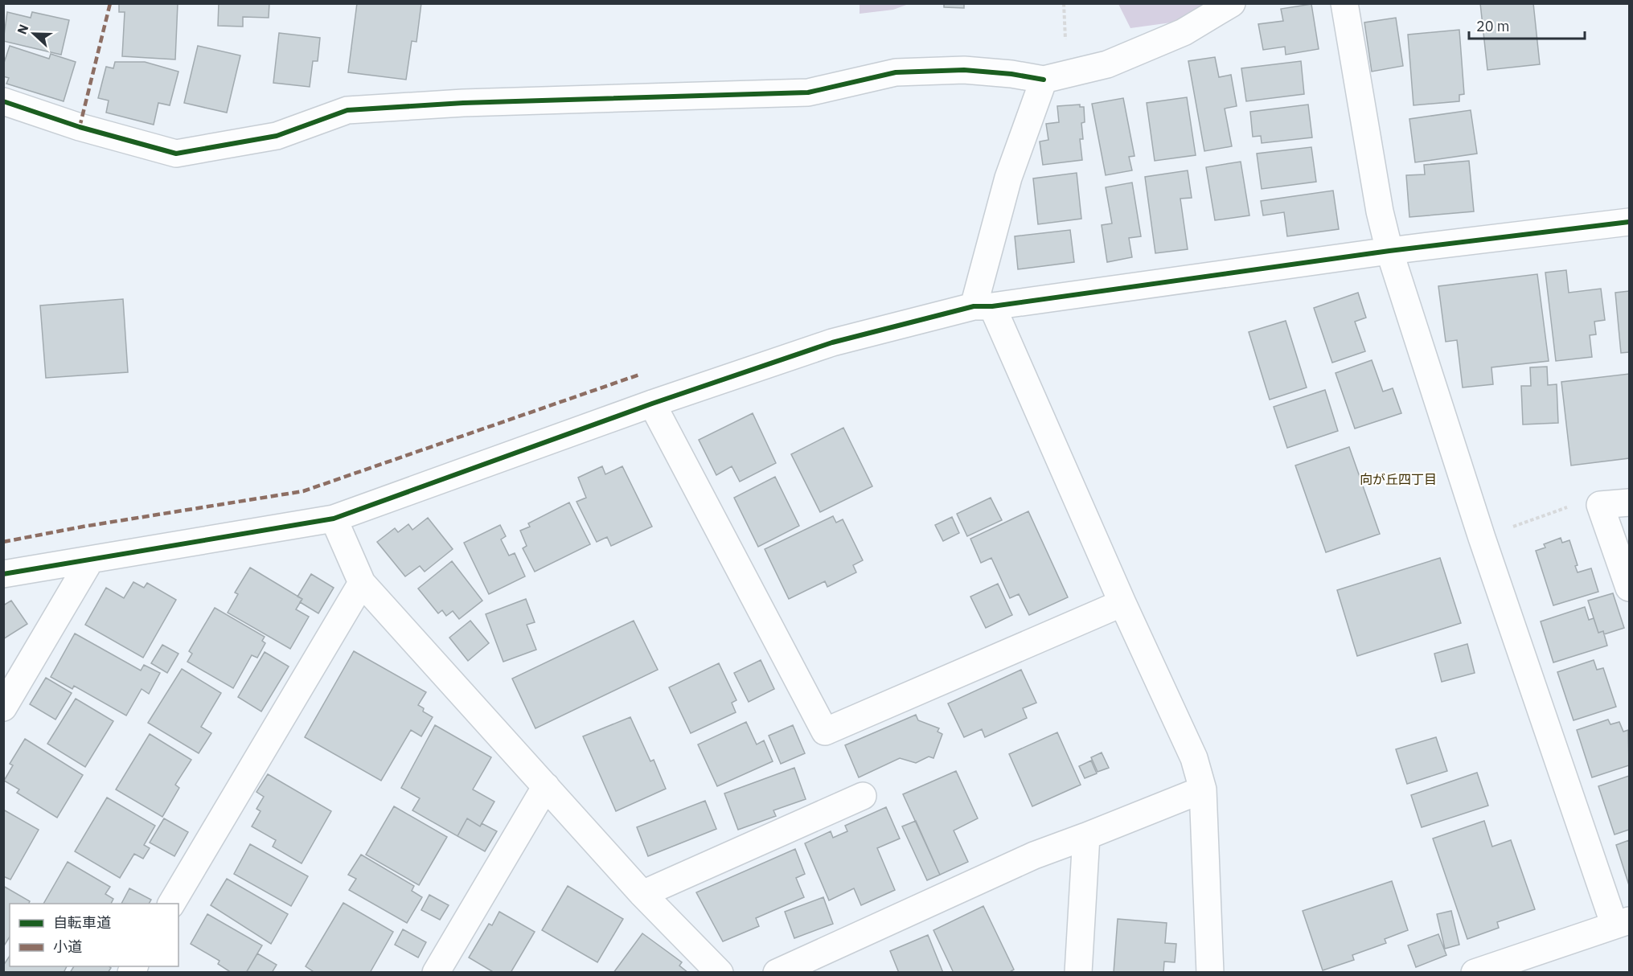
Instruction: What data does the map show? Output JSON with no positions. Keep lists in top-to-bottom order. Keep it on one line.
{"districts":["向が丘四丁目"],"legend":["自転車道","小道"],"scale_bar":"20 m","north":"left"}
